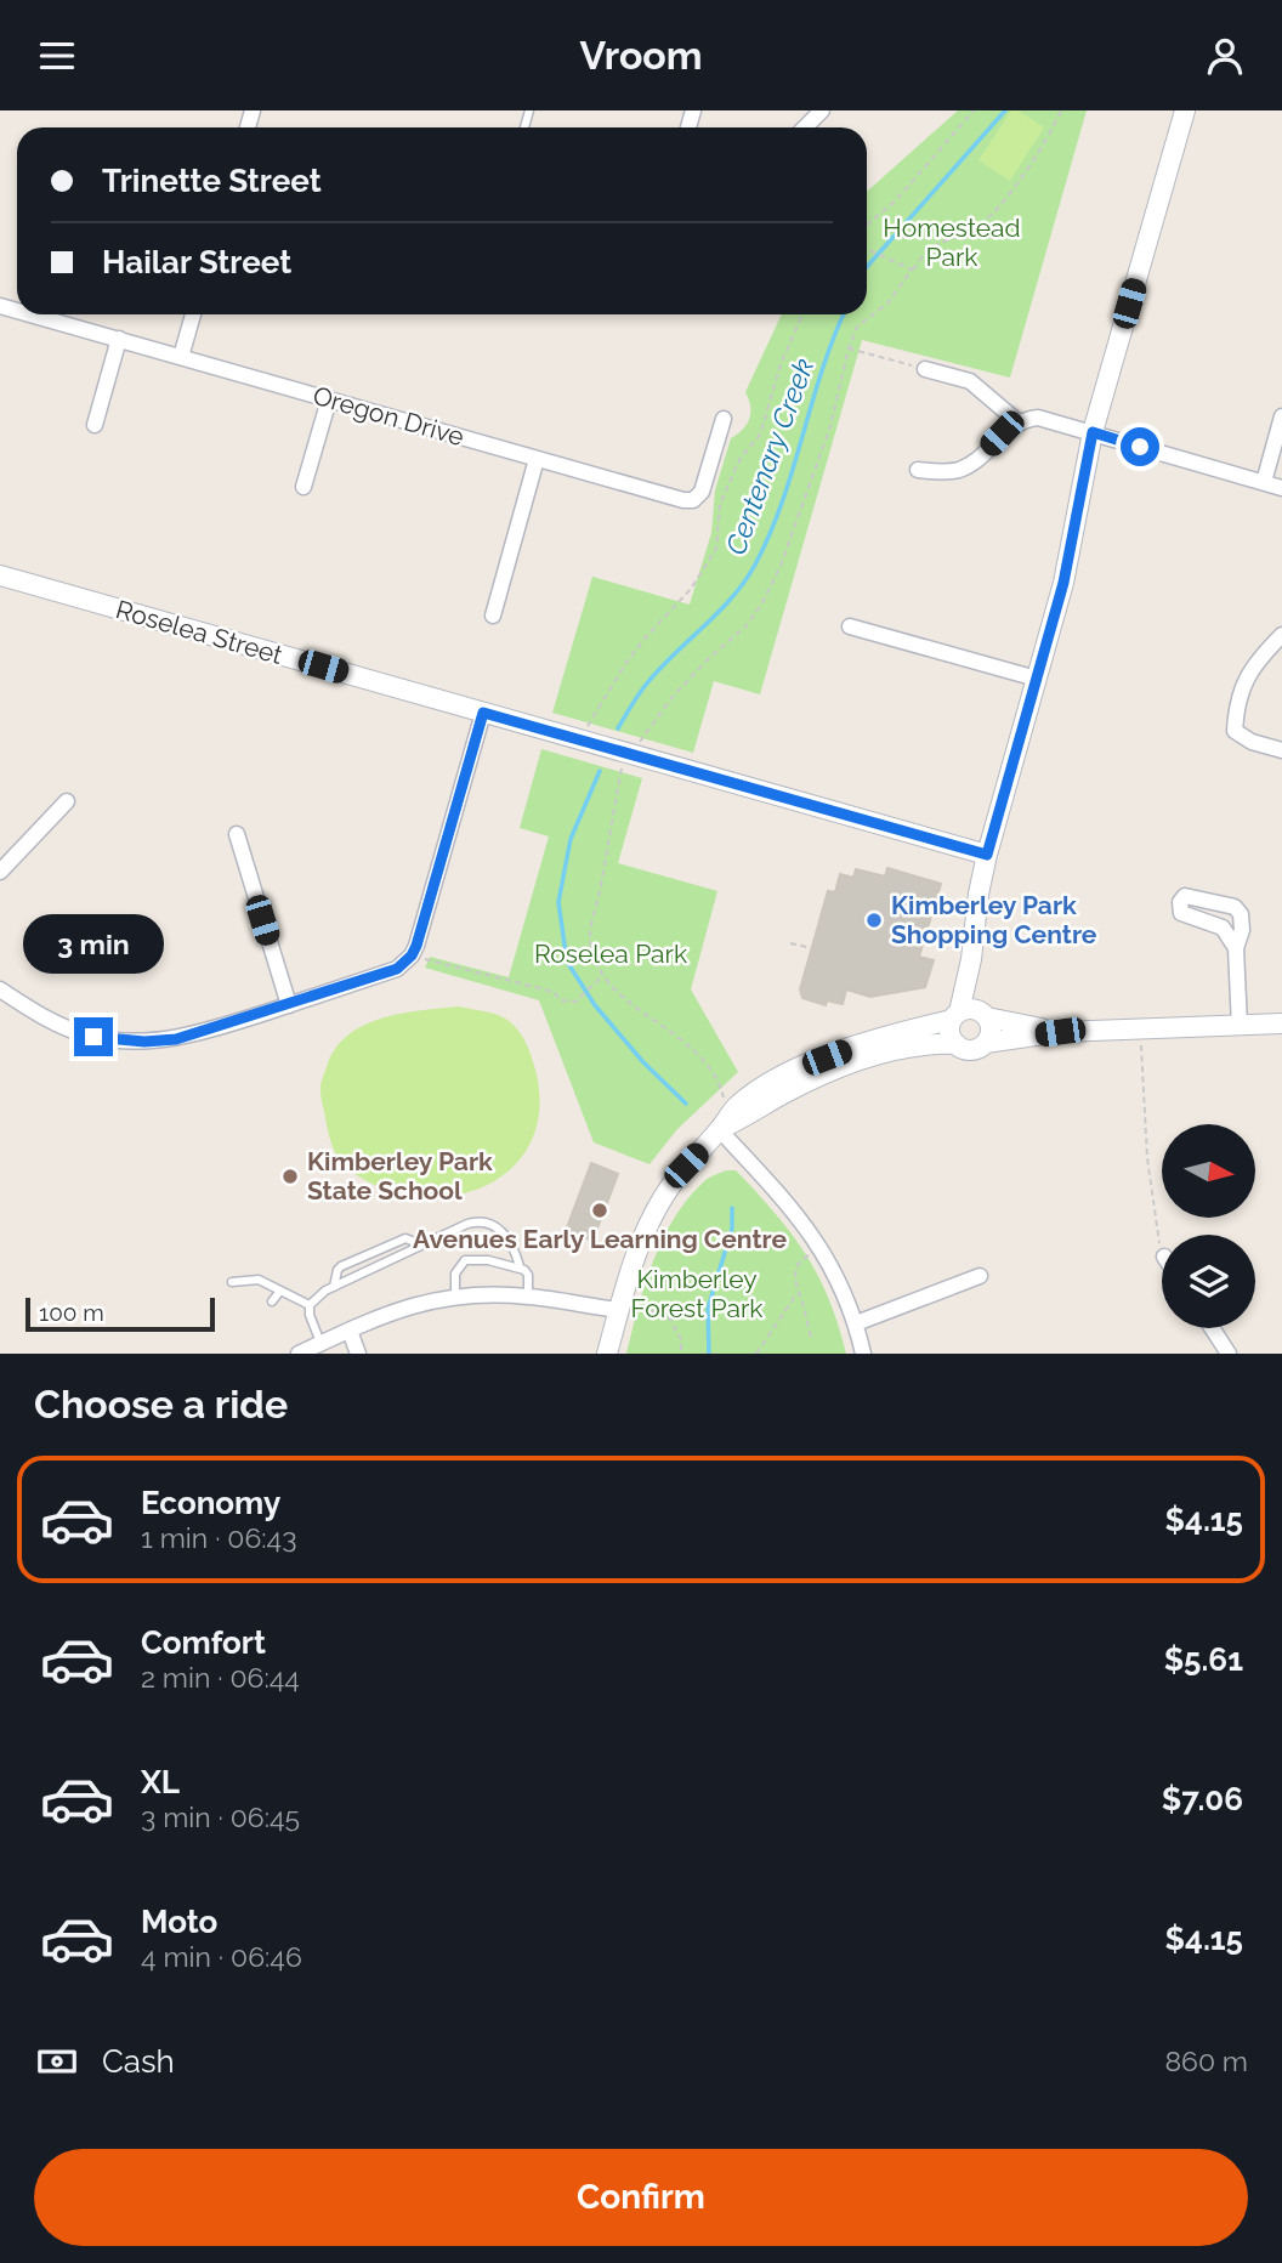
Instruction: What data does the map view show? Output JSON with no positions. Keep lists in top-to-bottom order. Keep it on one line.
{"streets":{"street":["Oregon Drive","Roselea Street"]},"water":["Centenary Creek"],"parks":["Homestead Park","Roselea Park","Kimberley Forest Park"],"places":["Kimberley Park Shopping Centre","Kimberley Park State School","Avenues Early Learning Centre"],"scale_bar":"100 m","north":"right","page":{"header":"Vroom","banner":["Trinette Street","Hailar Street"],"bubble":"3 min","scale":"100 m","heading":"Choose a ride","list":[{"name":"Economy","note":"1 min · 06:43","value":"$4.15"},{"name":"Comfort","note":"2 min · 06:44","value":"$5.61"},{"name":"XL","note":"3 min · 06:45","value":"$7.06"},{"name":"Moto","note":"4 min · 06:46","value":"$4.15"}],"pay":["Cash","860 m"],"buttons":"Confirm"}}
